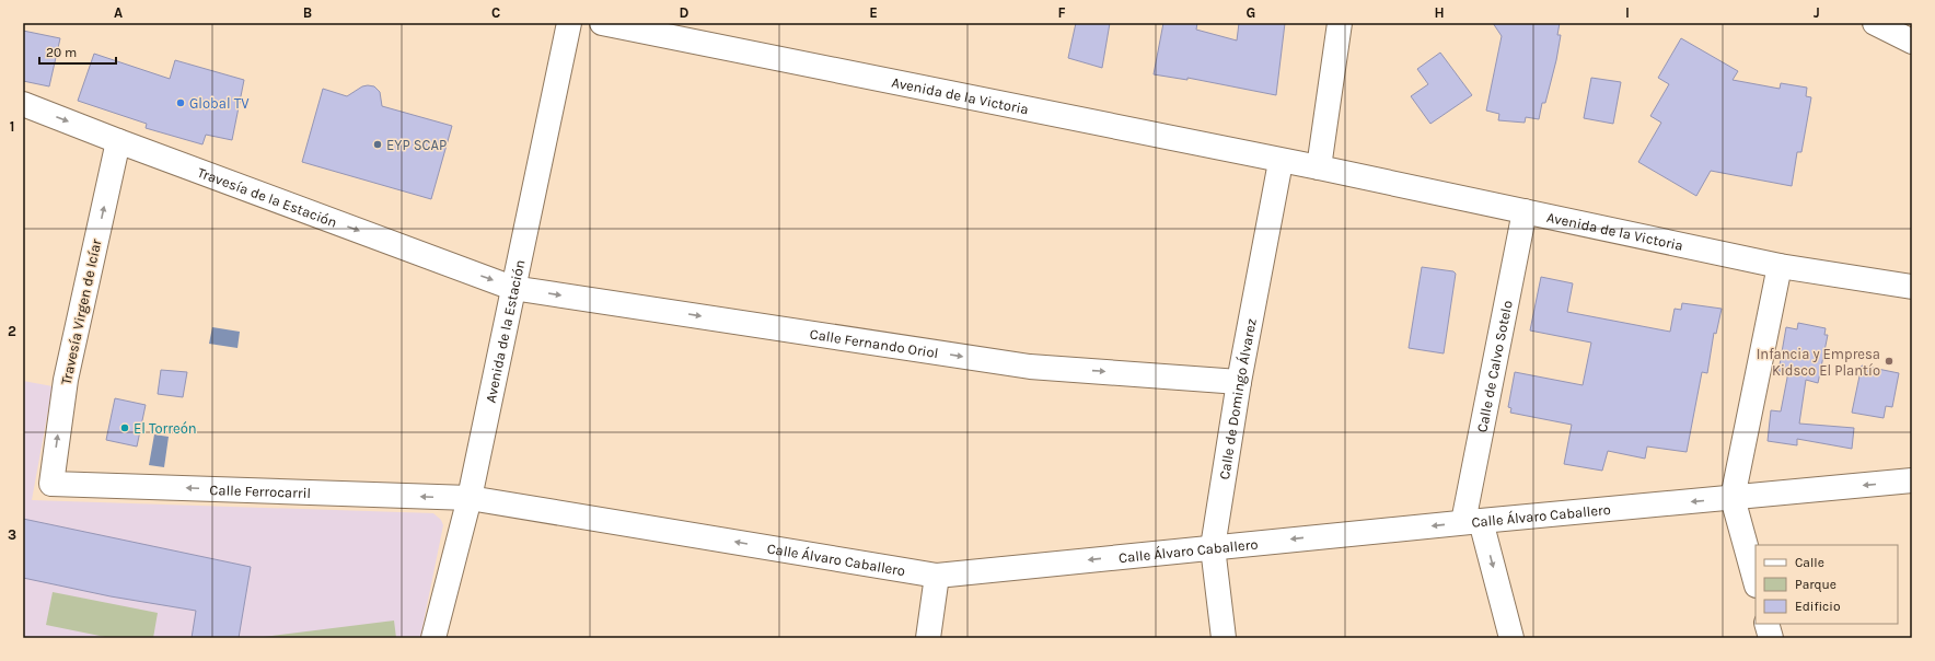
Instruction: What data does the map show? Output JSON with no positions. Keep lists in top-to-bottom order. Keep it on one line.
{"streets":{"street":["Avenida de la Victoria","Travesía de la Estación","Travesía Virgen de Icíar","Avenida de la Estación","Calle Fernando Oriol","Calle de Calvo Sotelo","Calle de Domingo Álvarez","Calle Ferrocarril","Calle Álvaro Caballero"]},"crossings":[["Avenida de la Victoria","Calle de Calvo Sotelo"],["Avenida de la Victoria","Calle de Domingo Álvarez"],["Travesía de la Estación","Travesía Virgen de Icíar"],["Travesía de la Estación","Avenida de la Estación"],["Travesía de la Estación","Calle Fernando Oriol"],["Travesía Virgen de Icíar","Calle Ferrocarril"],["Avenida de la Estación","Calle Fernando Oriol"],["Avenida de la Estación","Calle Ferrocarril"],["Avenida de la Estación","Calle Álvaro Caballero"],["Calle Fernando Oriol","Calle de Domingo Álvarez"],["Calle de Calvo Sotelo","Calle Álvaro Caballero"],["Calle de Domingo Álvarez","Calle Álvaro Caballero"],["Calle Ferrocarril","Calle Álvaro Caballero"]],"one_way":["Travesía de la Estación","Travesía Virgen de Icíar","Calle Fernando Oriol","Calle Ferrocarril","Calle Álvaro Caballero"],"places":["Global TV","EYP SCAP","Infancia y Empresa Kidsco El Plantío","El Torreón"],"legend":["Calle","Parque","Edificio"],"scale_bar":"20 m","grid":{"columns":["A","B","C","D","E","F","G","H","I","J"],"rows":["1","2","3"]}}
